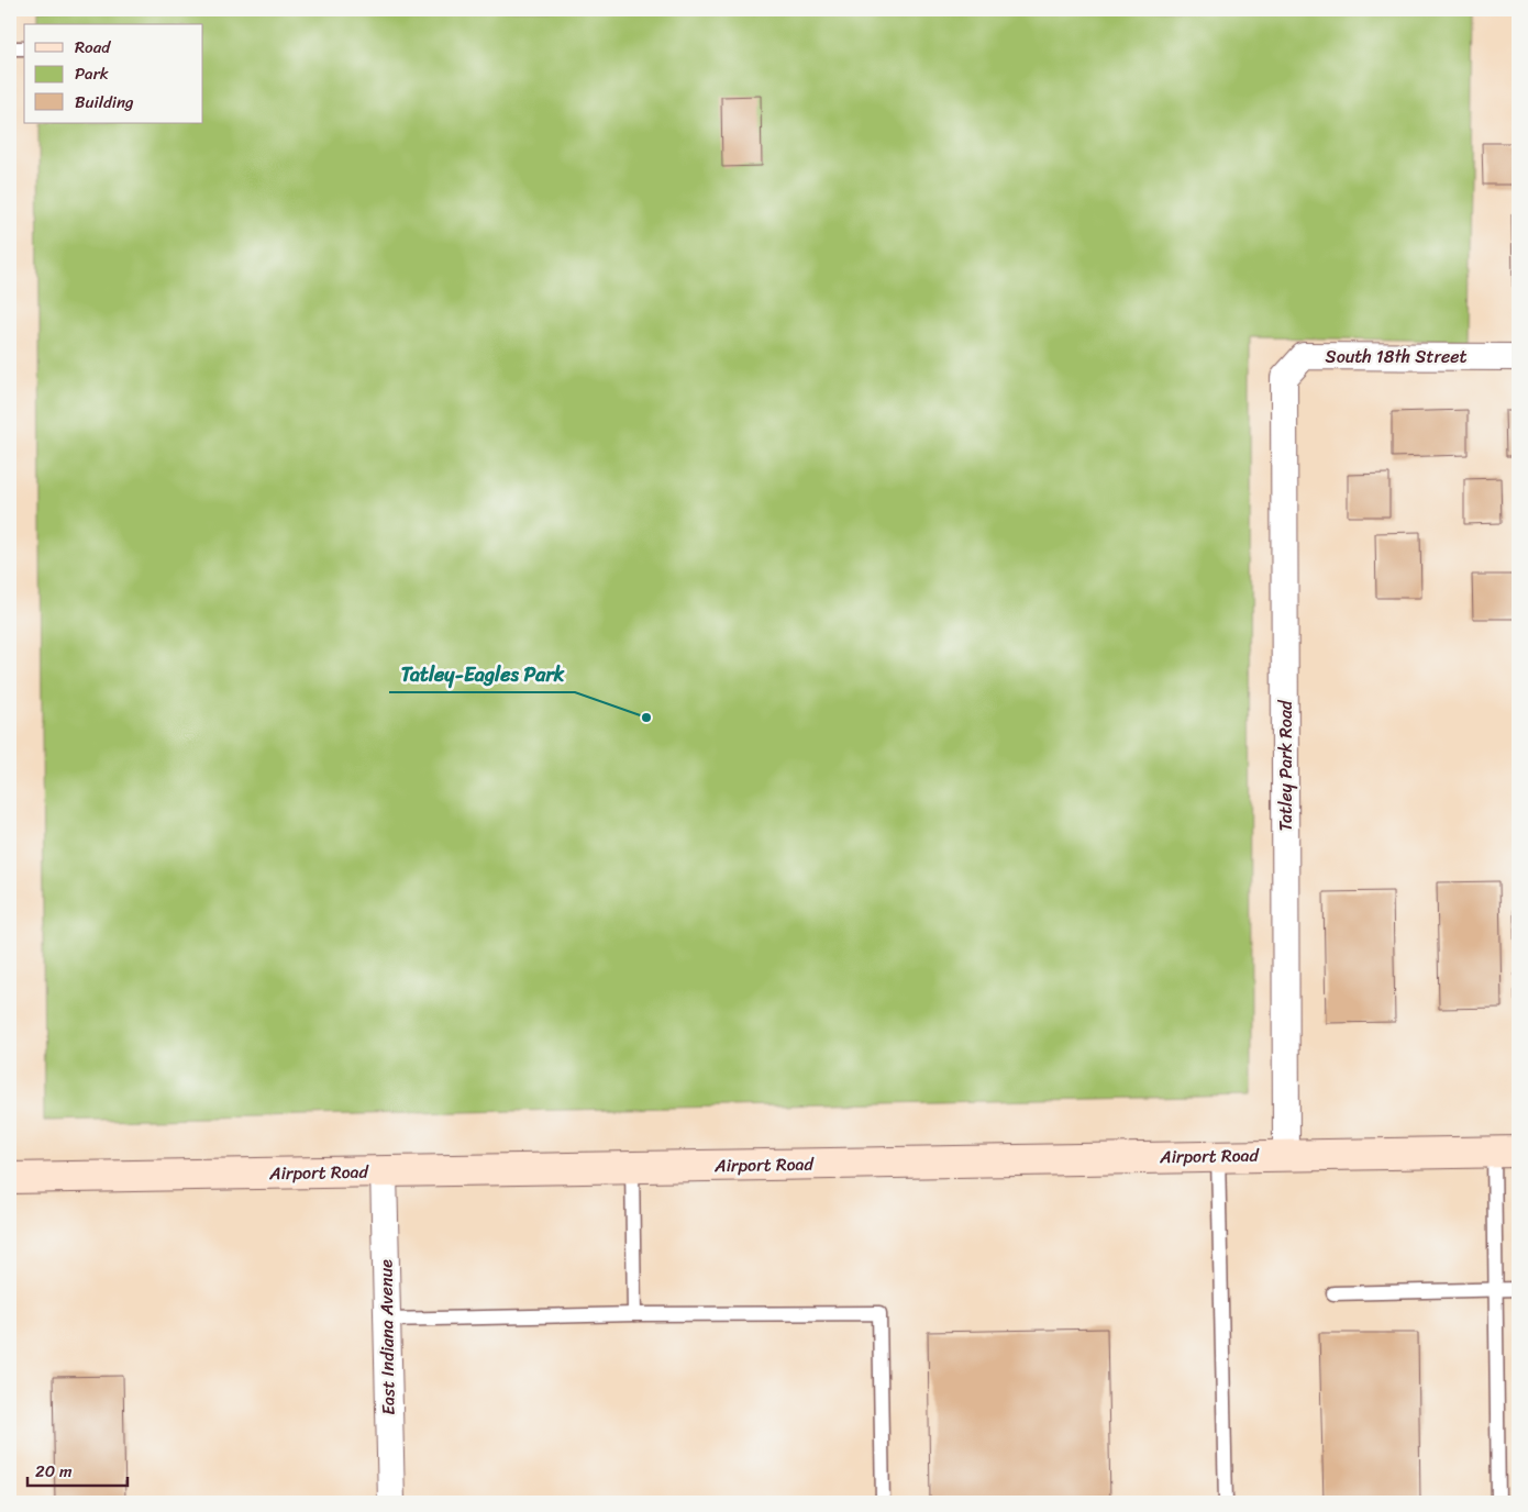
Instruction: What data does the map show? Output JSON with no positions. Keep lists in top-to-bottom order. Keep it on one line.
{"streets":{"main road":["Airport Road"],"street":["South 18th Street","Tatley Park Road","East Indiana Avenue"]},"crossings":[["South 18th Street","Tatley Park Road"],["Tatley Park Road","Airport Road"],["Airport Road","East Indiana Avenue"]],"places":["Tatley-Eagles Park"],"legend":["Road","Park","Building"],"scale_bar":"20 m"}
